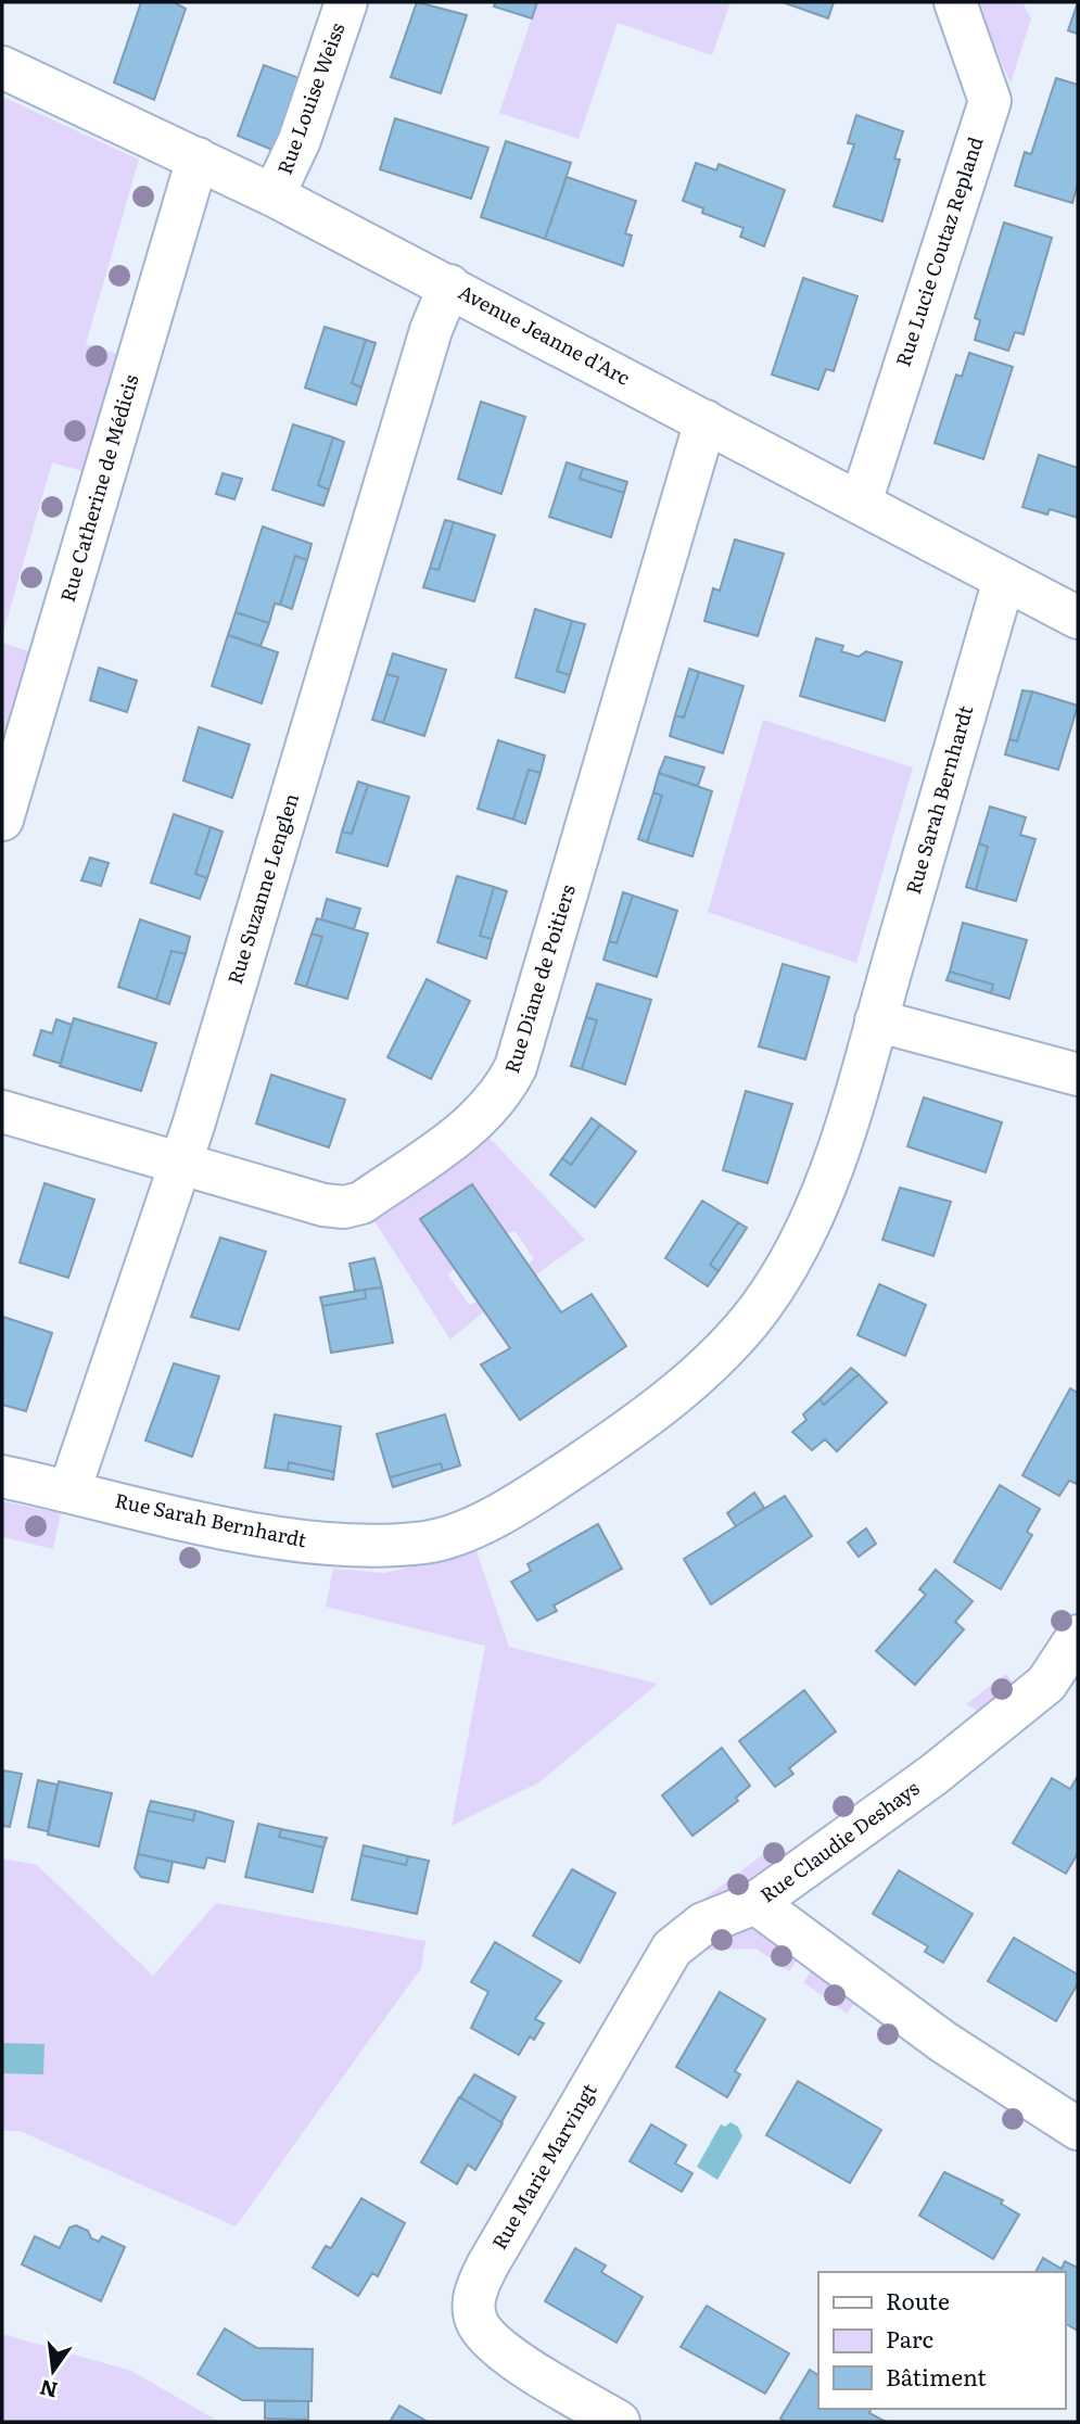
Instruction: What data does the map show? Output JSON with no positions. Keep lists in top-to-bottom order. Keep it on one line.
{"streets":{"street":["Rue Louise Weiss","Rue Lucie Coutaz Repland","Avenue Jeanne d'Arc","Rue Catherine de Médicis","Rue Sarah Bernhardt","Rue Suzanne Lenglen","Rue Diane de Poitiers","Rue Claudie Deshays","Rue Marie Marvingt"]},"crossings":[["Rue Louise Weiss","Avenue Jeanne d'Arc"],["Rue Lucie Coutaz Repland","Avenue Jeanne d'Arc"],["Avenue Jeanne d'Arc","Rue Catherine de Médicis"],["Avenue Jeanne d'Arc","Rue Sarah Bernhardt"],["Avenue Jeanne d'Arc","Rue Suzanne Lenglen"],["Avenue Jeanne d'Arc","Rue Diane de Poitiers"],["Rue Sarah Bernhardt","Rue Suzanne Lenglen"],["Rue Suzanne Lenglen","Rue Diane de Poitiers"],["Rue Claudie Deshays","Rue Marie Marvingt"]],"legend":["Route","Parc","Bâtiment"],"north":"bottom"}
